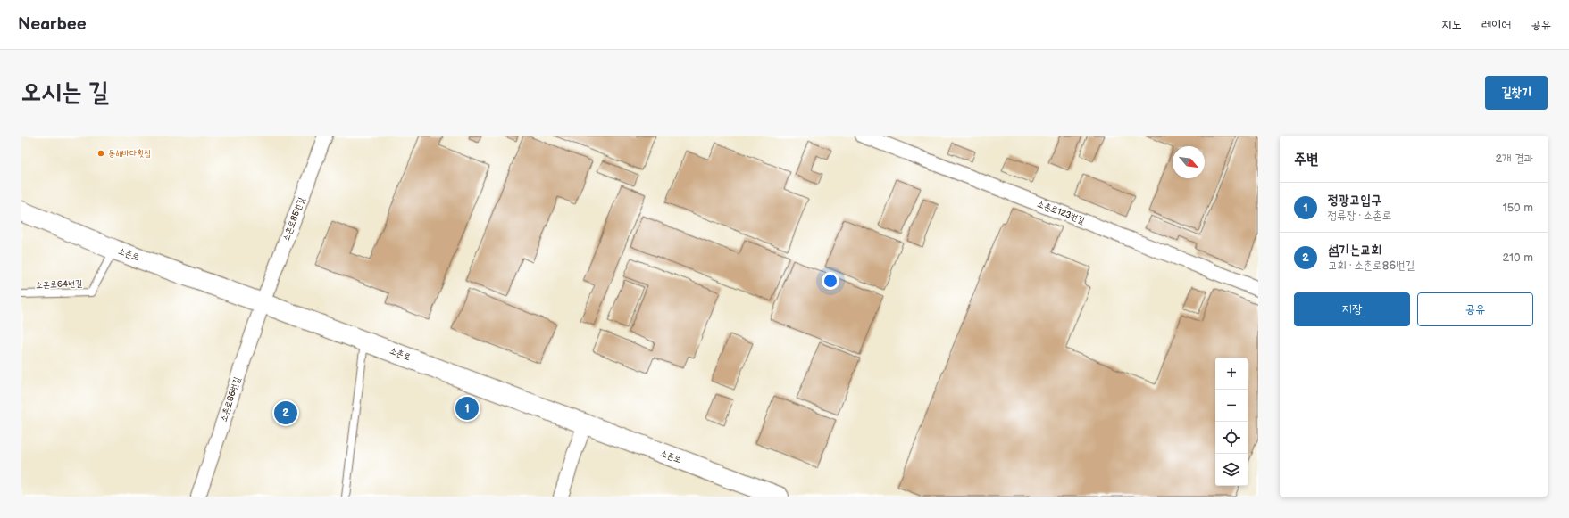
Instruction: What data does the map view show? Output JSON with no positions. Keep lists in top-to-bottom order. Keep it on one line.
{"streets":{"street":["소촌로123번길","소촌로85번길","소촌로","소촌로86번길"],"lane":["소촌로64번길"]},"crossings":[["소촌로85번길","소촌로"],["소촌로85번길","소촌로86번길"],["소촌로","소촌로64번길"],["소촌로","소촌로86번길"]],"places":["동해바다횟집"],"north":"bottom right","page":{"header":"Nearbee","nav":["지도","레이어","공유"],"buttons":["길찾기",["저장","공유"]],"title":"오시는 길","heading":["주변","2개 결과"],"list":[{"mark":"1","name":"정광고입구","note":"정류장 · 소촌로","value":"150 m"},{"mark":"2","name":"섬기는교회","note":"교회 · 소촌로86번길","value":"210 m"}],"map_buttons":["+","−"],"pins":["1","2"]}}
